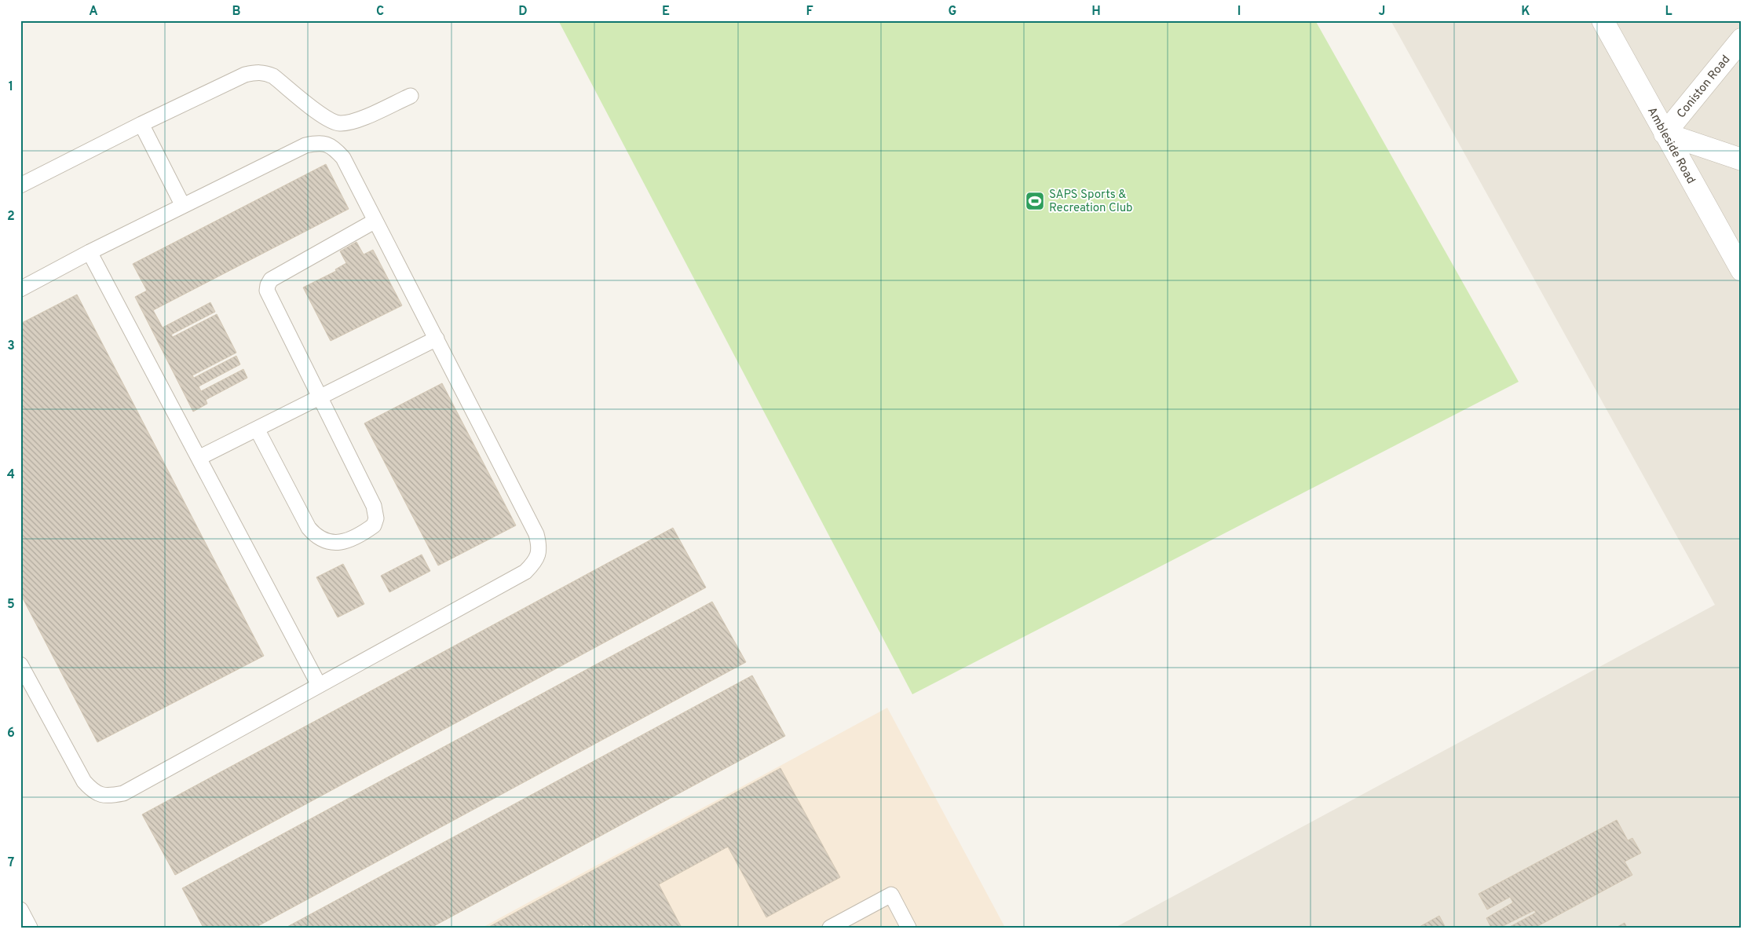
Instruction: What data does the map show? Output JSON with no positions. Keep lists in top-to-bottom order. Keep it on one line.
{"streets":{"street":["Coniston Road","Ambleside Road"]},"crossings":[["Coniston Road","Ambleside Road"]],"places":{"sports":["SAPS Sports & Recreation Club"]},"grid":{"columns":["A","B","C","D","E","F","G","H","I","J","K","L"],"rows":["1","2","3","4","5","6","7"]}}
